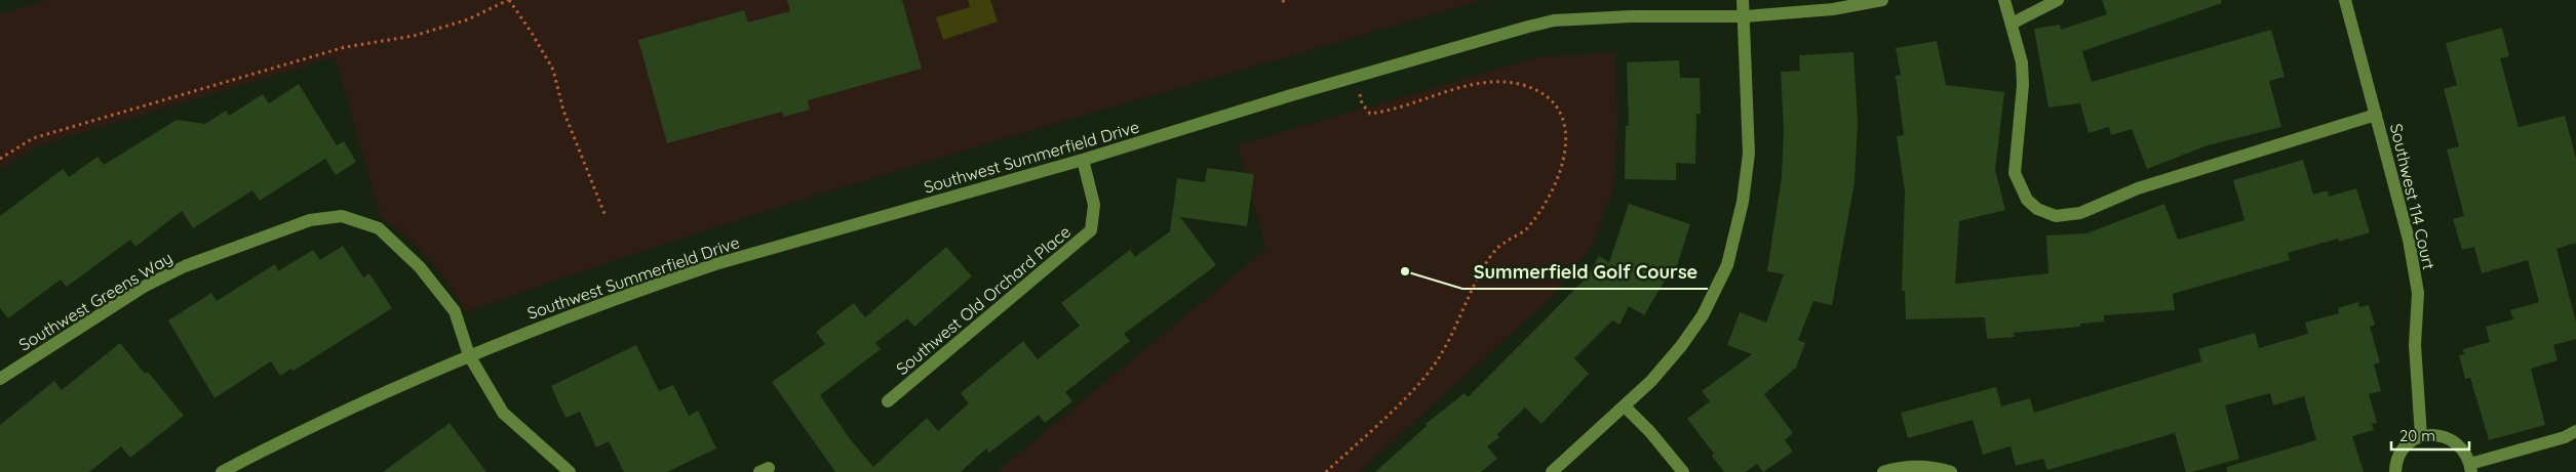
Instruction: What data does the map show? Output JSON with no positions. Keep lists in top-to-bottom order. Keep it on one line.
{"streets":{"street":["Southwest Summerfield Drive","Southwest 114 Court","Southwest Old Orchard Place","Southwest Greens Way"]},"crossings":[["Southwest Summerfield Drive","Southwest Old Orchard Place"],["Southwest Summerfield Drive","Southwest Greens Way"]],"places":["Summerfield Golf Course"],"scale_bar":"20 m"}
